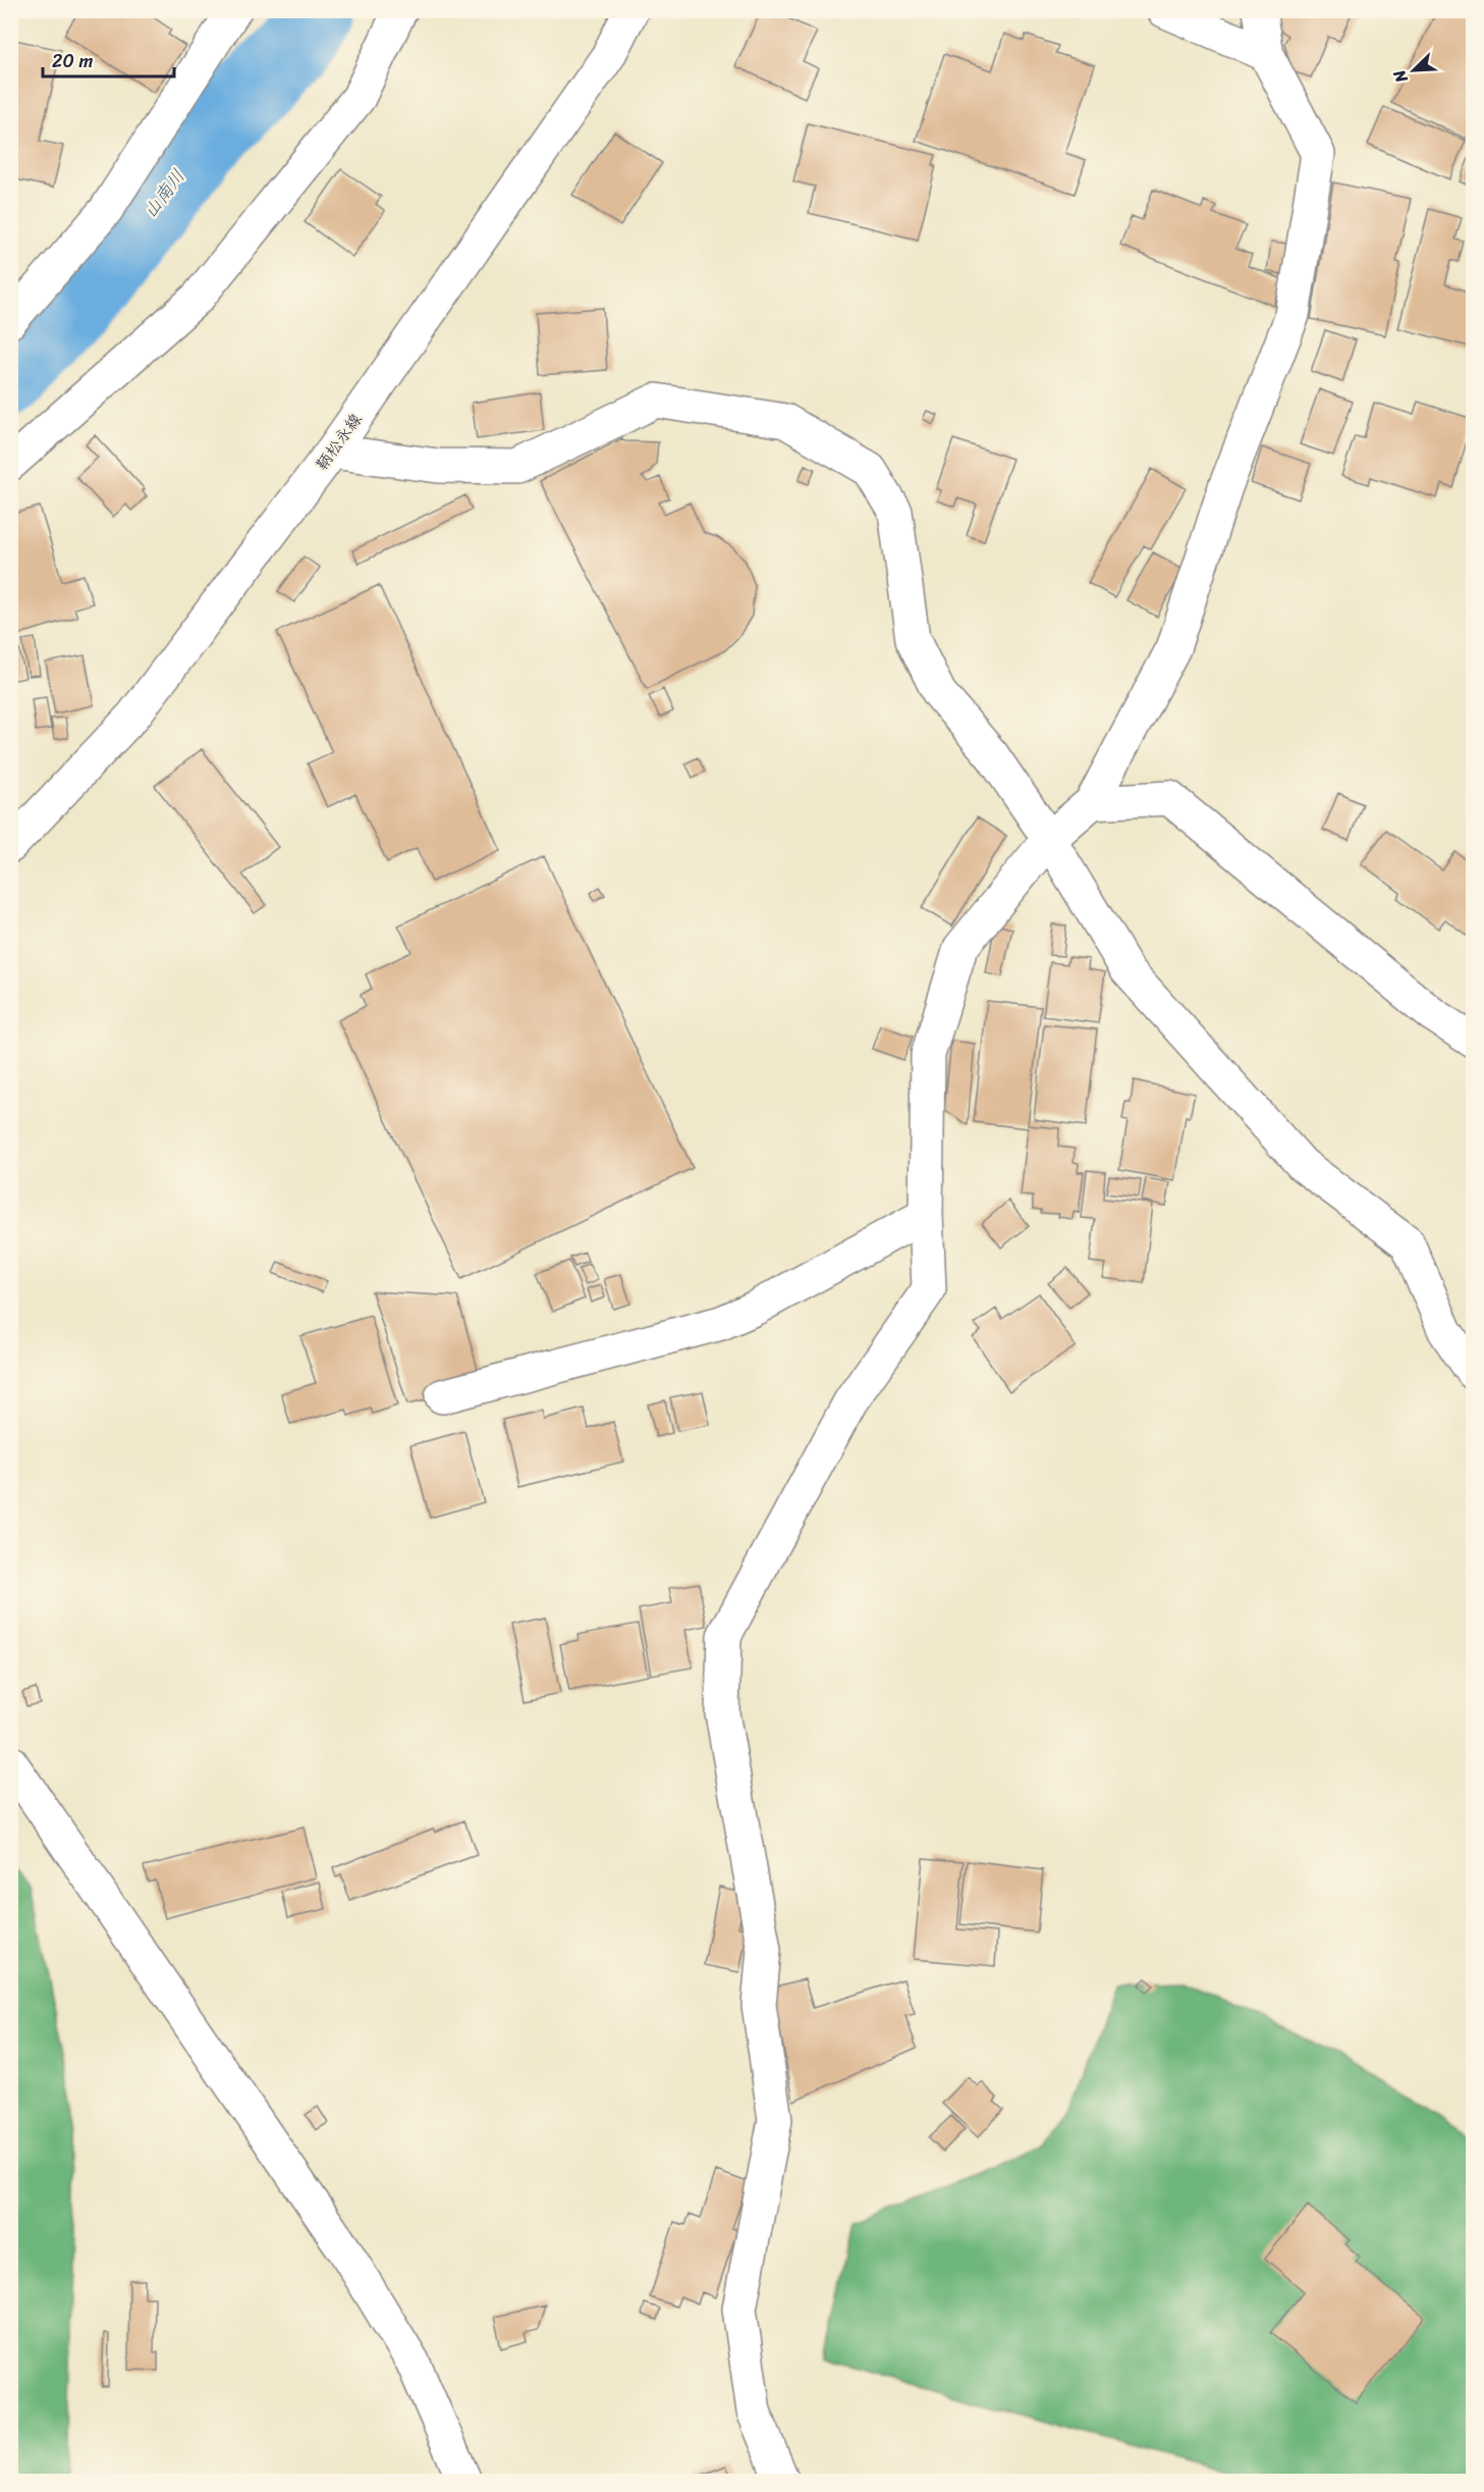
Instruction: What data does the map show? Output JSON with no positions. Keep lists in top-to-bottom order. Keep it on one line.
{"streets":{"street":["鞆松永線"]},"water":["山南川"],"scale_bar":"20 m","north":"bottom left"}
